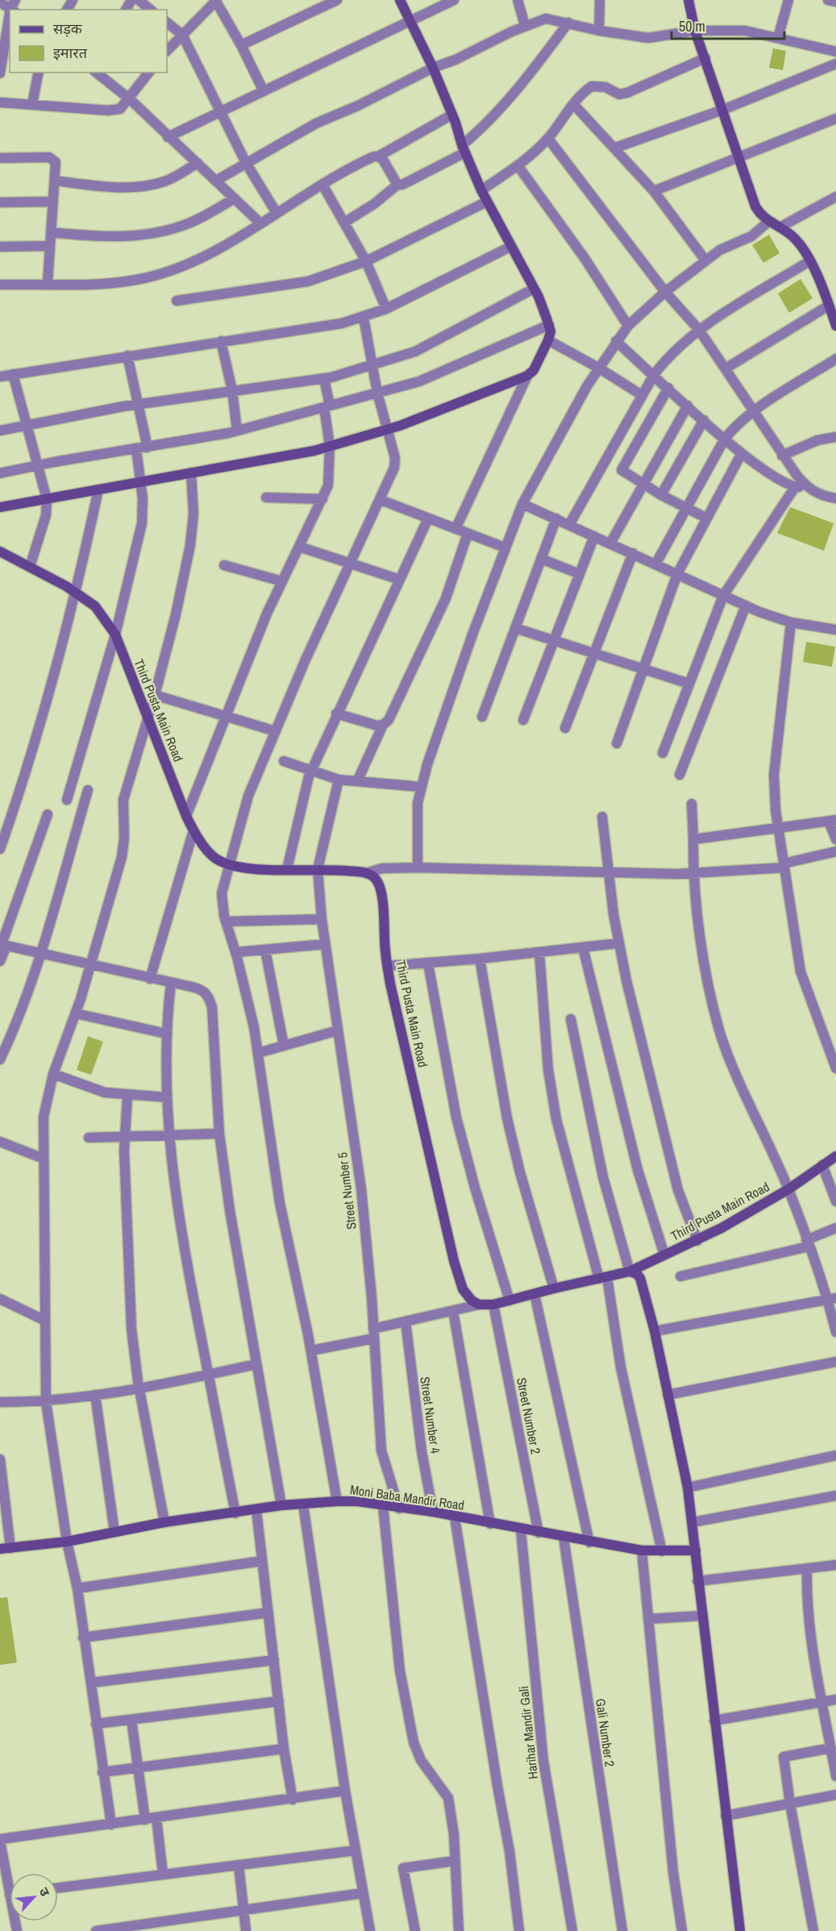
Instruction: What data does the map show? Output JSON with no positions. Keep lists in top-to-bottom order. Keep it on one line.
{"streets":{"street":["Third Pusta Main Road","Street Number 5","Street Number 4","Street Number 2","Moni Baba Mandir Road","Harihar Mandir Gali","Gali Number 2"]},"crossings":[["Third Pusta Main Road","Street Number 2"],["Street Number 5","Moni Baba Mandir Road"],["Street Number 4","Moni Baba Mandir Road"],["Street Number 2","Moni Baba Mandir Road"],["Moni Baba Mandir Road","Harihar Mandir Gali"],["Moni Baba Mandir Road","Gali Number 2"]],"legend":["सड़क","इमारत"],"scale_bar":"50 m","north":"top right"}
